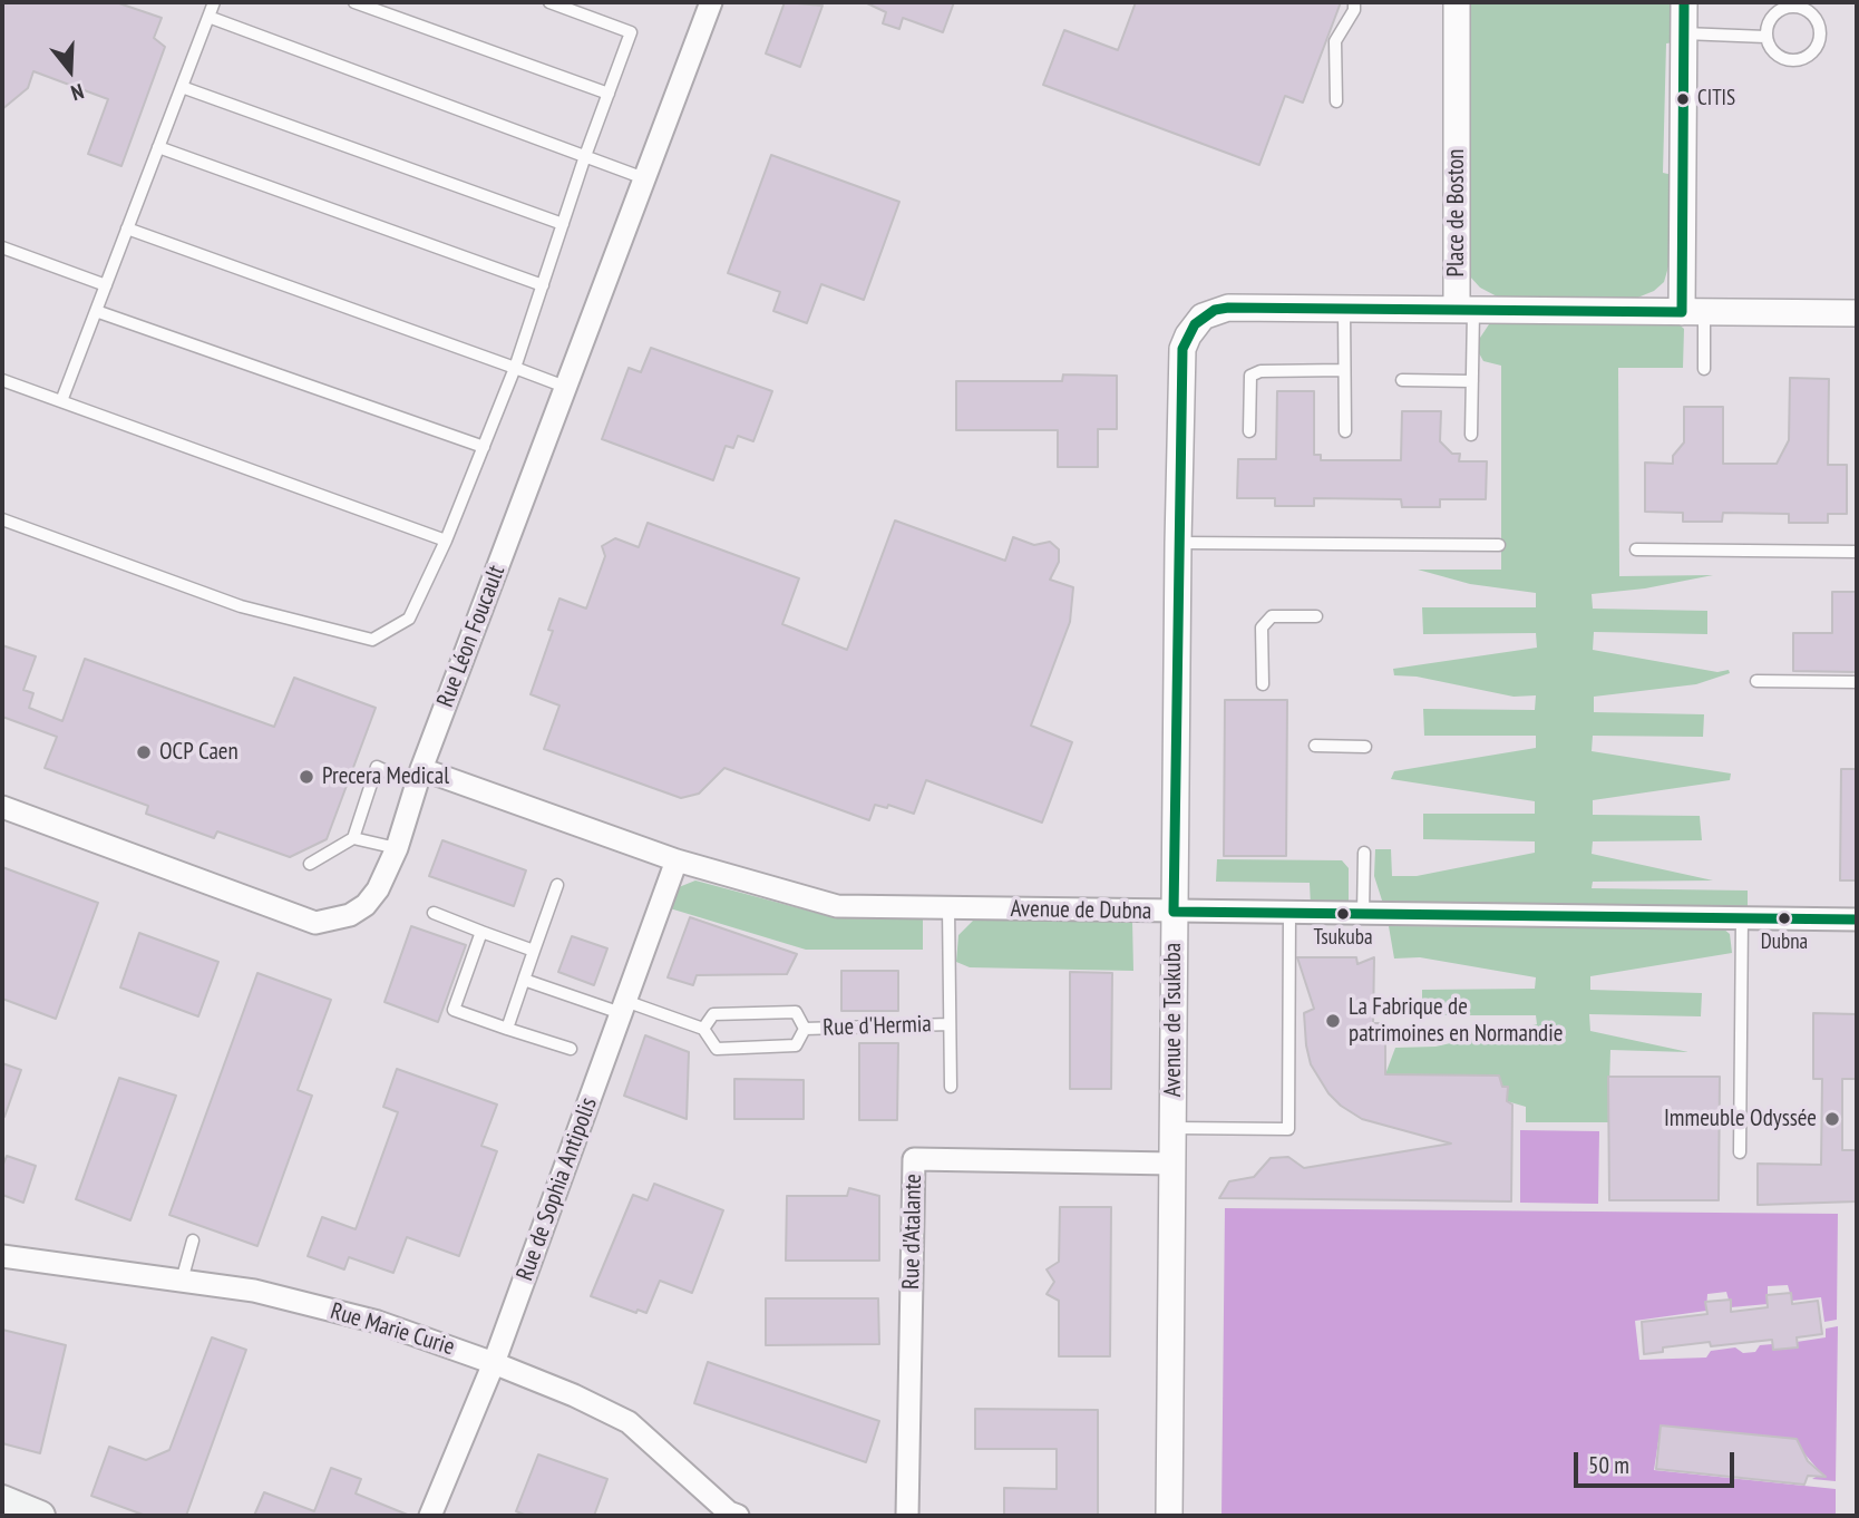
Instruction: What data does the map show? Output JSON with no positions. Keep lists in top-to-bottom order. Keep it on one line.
{"streets":{"street":["Place de Boston","Rue Léon Foucault","Avenue de Dubna","Avenue de Tsukuba","Rue de Sophia Antipolis","Rue d'Atalante","Rue Marie Curie"],"lane":["Rue d'Hermia"]},"crossings":[["Place de Boston","Avenue de Tsukuba"],["Rue Léon Foucault","Avenue de Dubna"],["Avenue de Dubna","Avenue de Tsukuba"],["Avenue de Dubna","Rue de Sophia Antipolis"],["Avenue de Tsukuba","Rue d'Atalante"],["Rue d'Hermia","Rue de Sophia Antipolis"],["Rue de Sophia Antipolis","Rue Marie Curie"]],"places":["CITIS","OCP Caen","Precera Medical","Tsukuba","Dubna","La Fabrique de patrimoines en Normandie","Immeuble Odyssée"],"scale_bar":"50 m","north":"bottom"}
